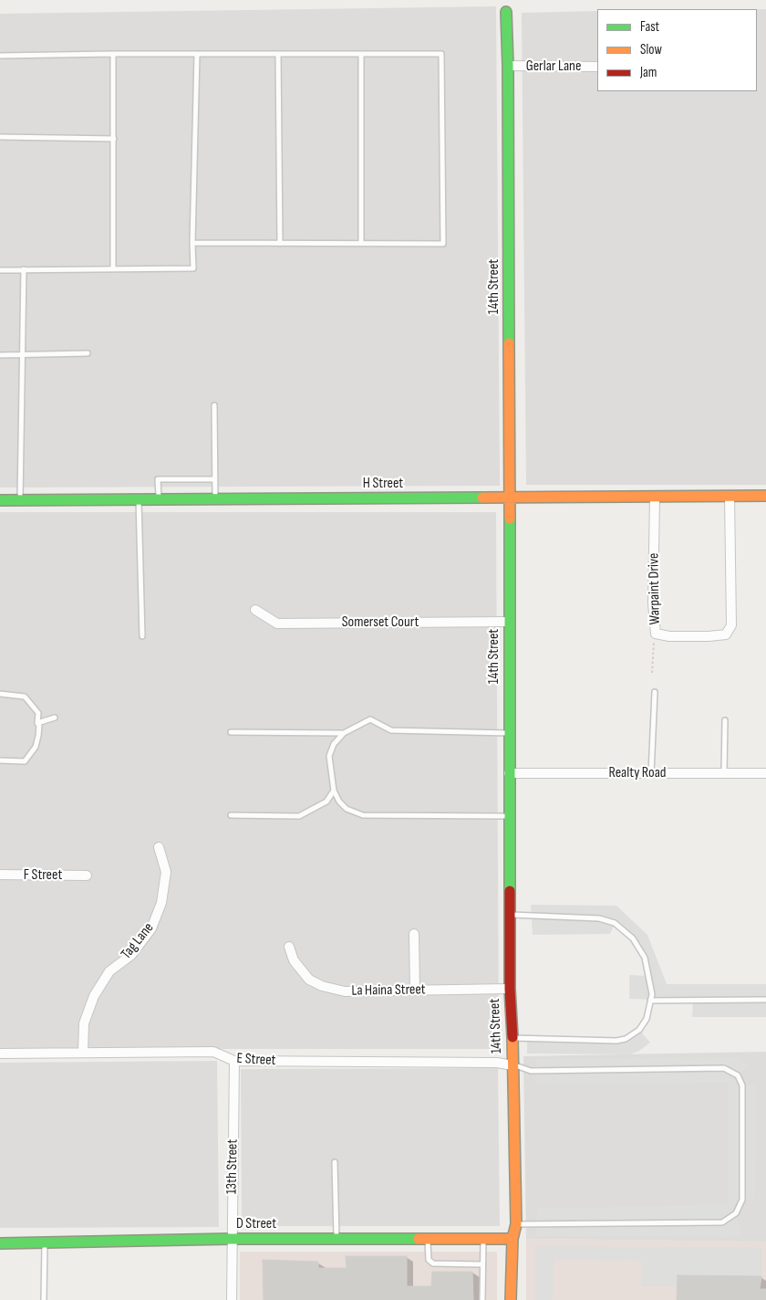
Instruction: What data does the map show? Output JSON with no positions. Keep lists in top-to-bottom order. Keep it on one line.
{"streets":{"street":["Gerlar Lane","14th Street","H Street","Warpaint Drive","Somerset Court","Realty Road","F Street","Tag Lane","La Haina Street","E Street","13th Street","D Street"]},"crossings":[["Gerlar Lane","14th Street"],["14th Street","H Street"],["14th Street","Somerset Court"],["14th Street","Realty Road"],["14th Street","La Haina Street"],["14th Street","E Street"],["14th Street","D Street"],["H Street","Warpaint Drive"],["Tag Lane","E Street"],["E Street","13th Street"],["13th Street","D Street"]],"legend":["Fast","Slow","Jam"]}
